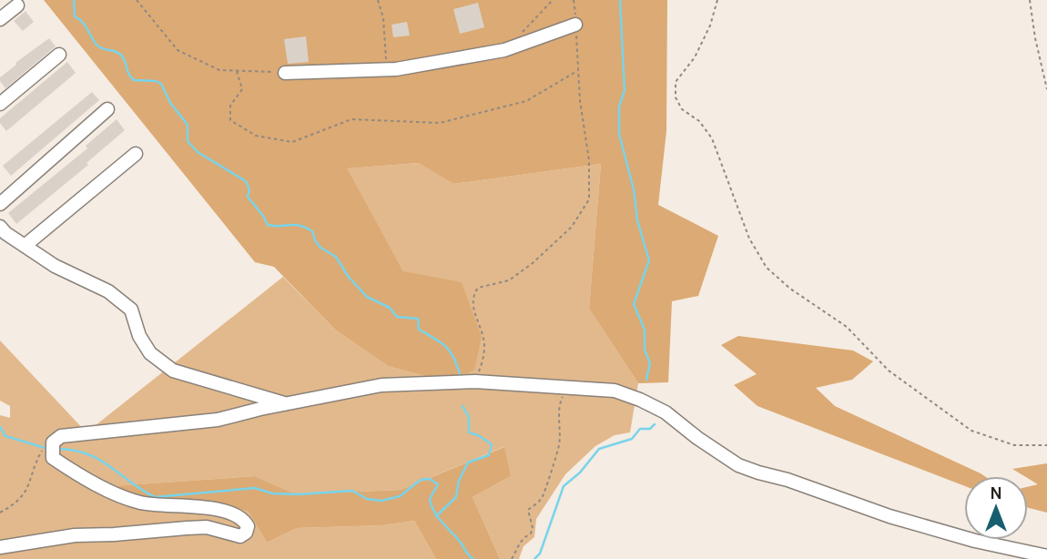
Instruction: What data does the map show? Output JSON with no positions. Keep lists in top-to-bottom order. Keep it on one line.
{"north":"top"}
